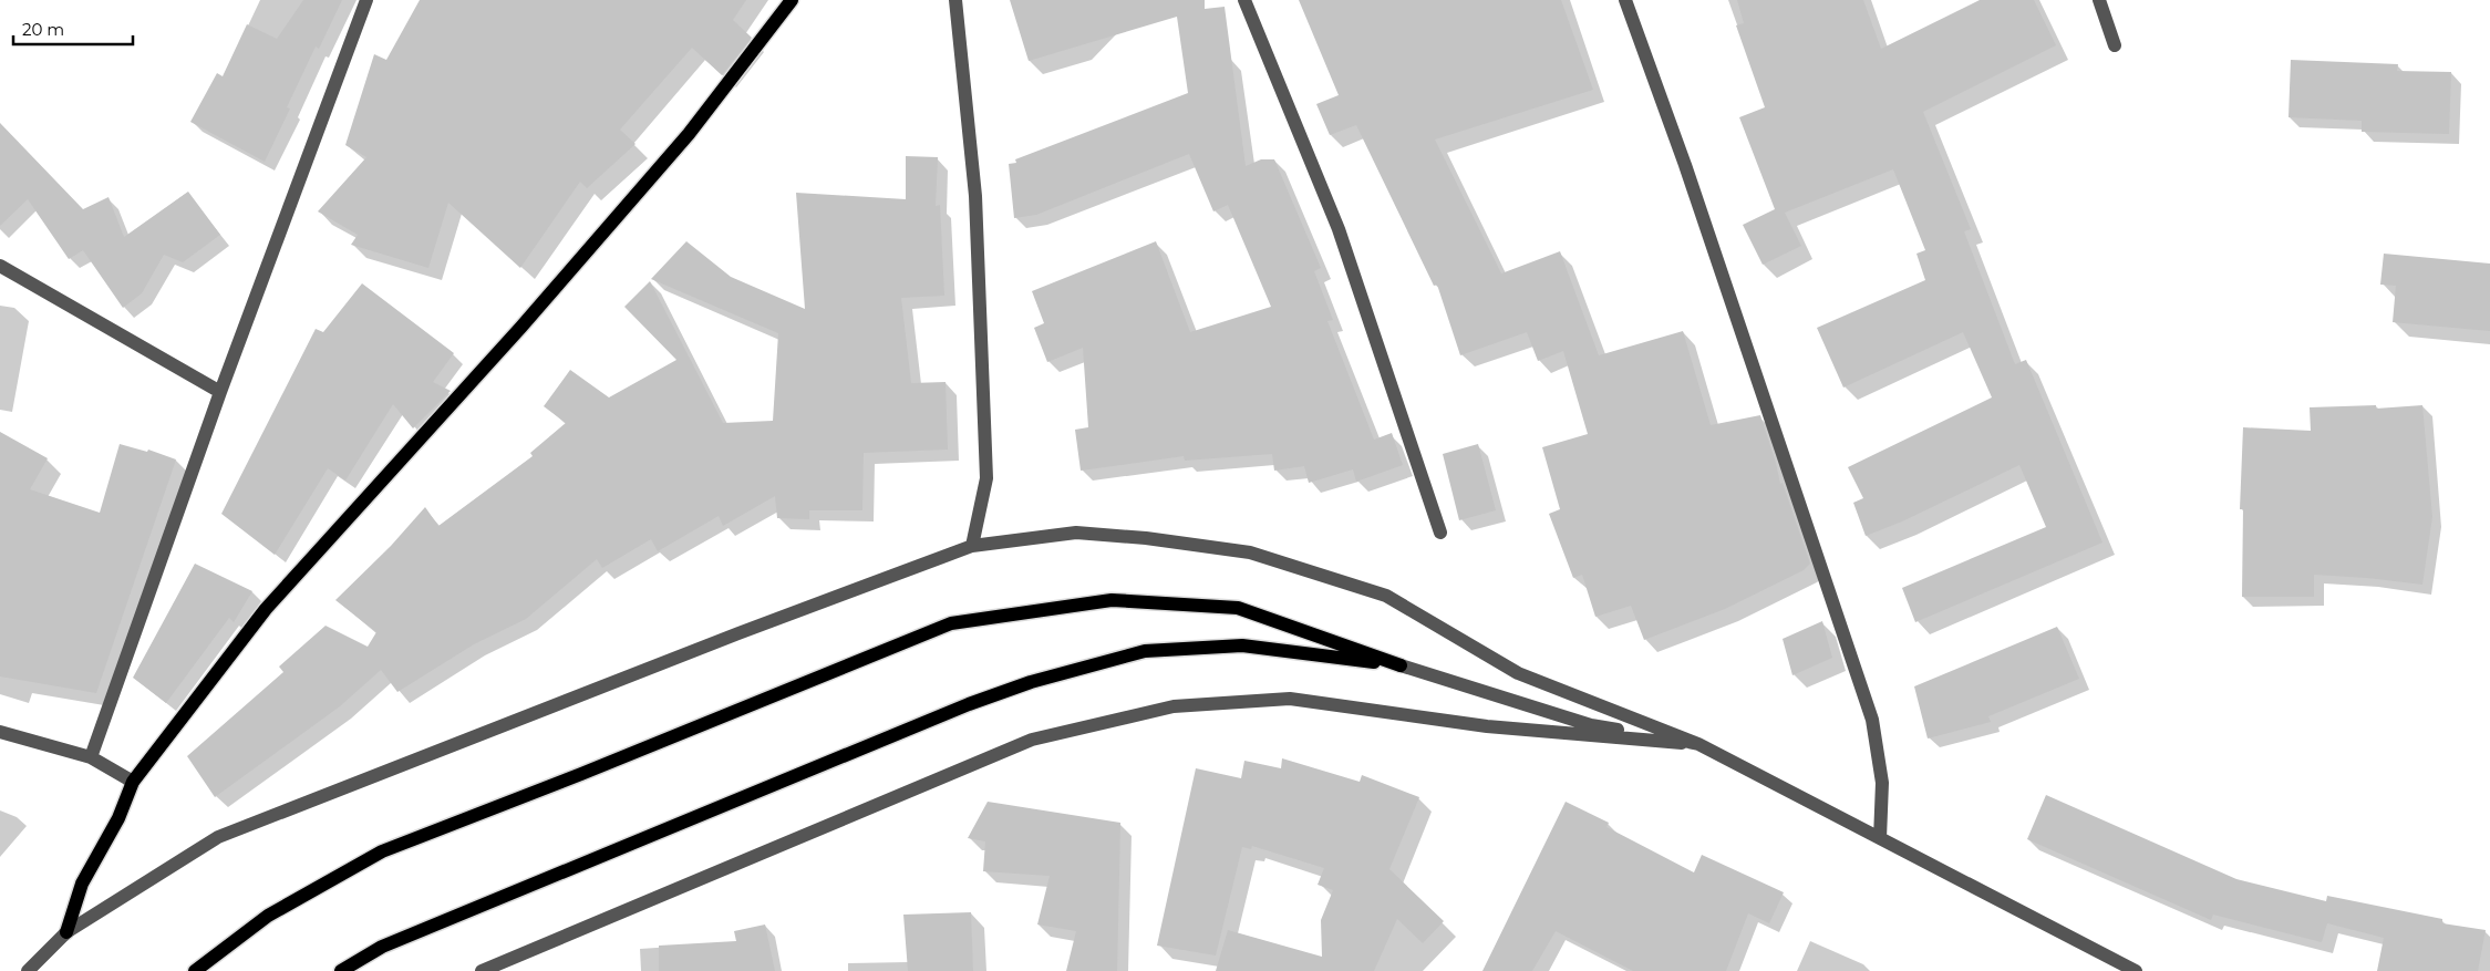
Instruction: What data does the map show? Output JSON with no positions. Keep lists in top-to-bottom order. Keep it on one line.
{"scale_bar":"20 m"}
